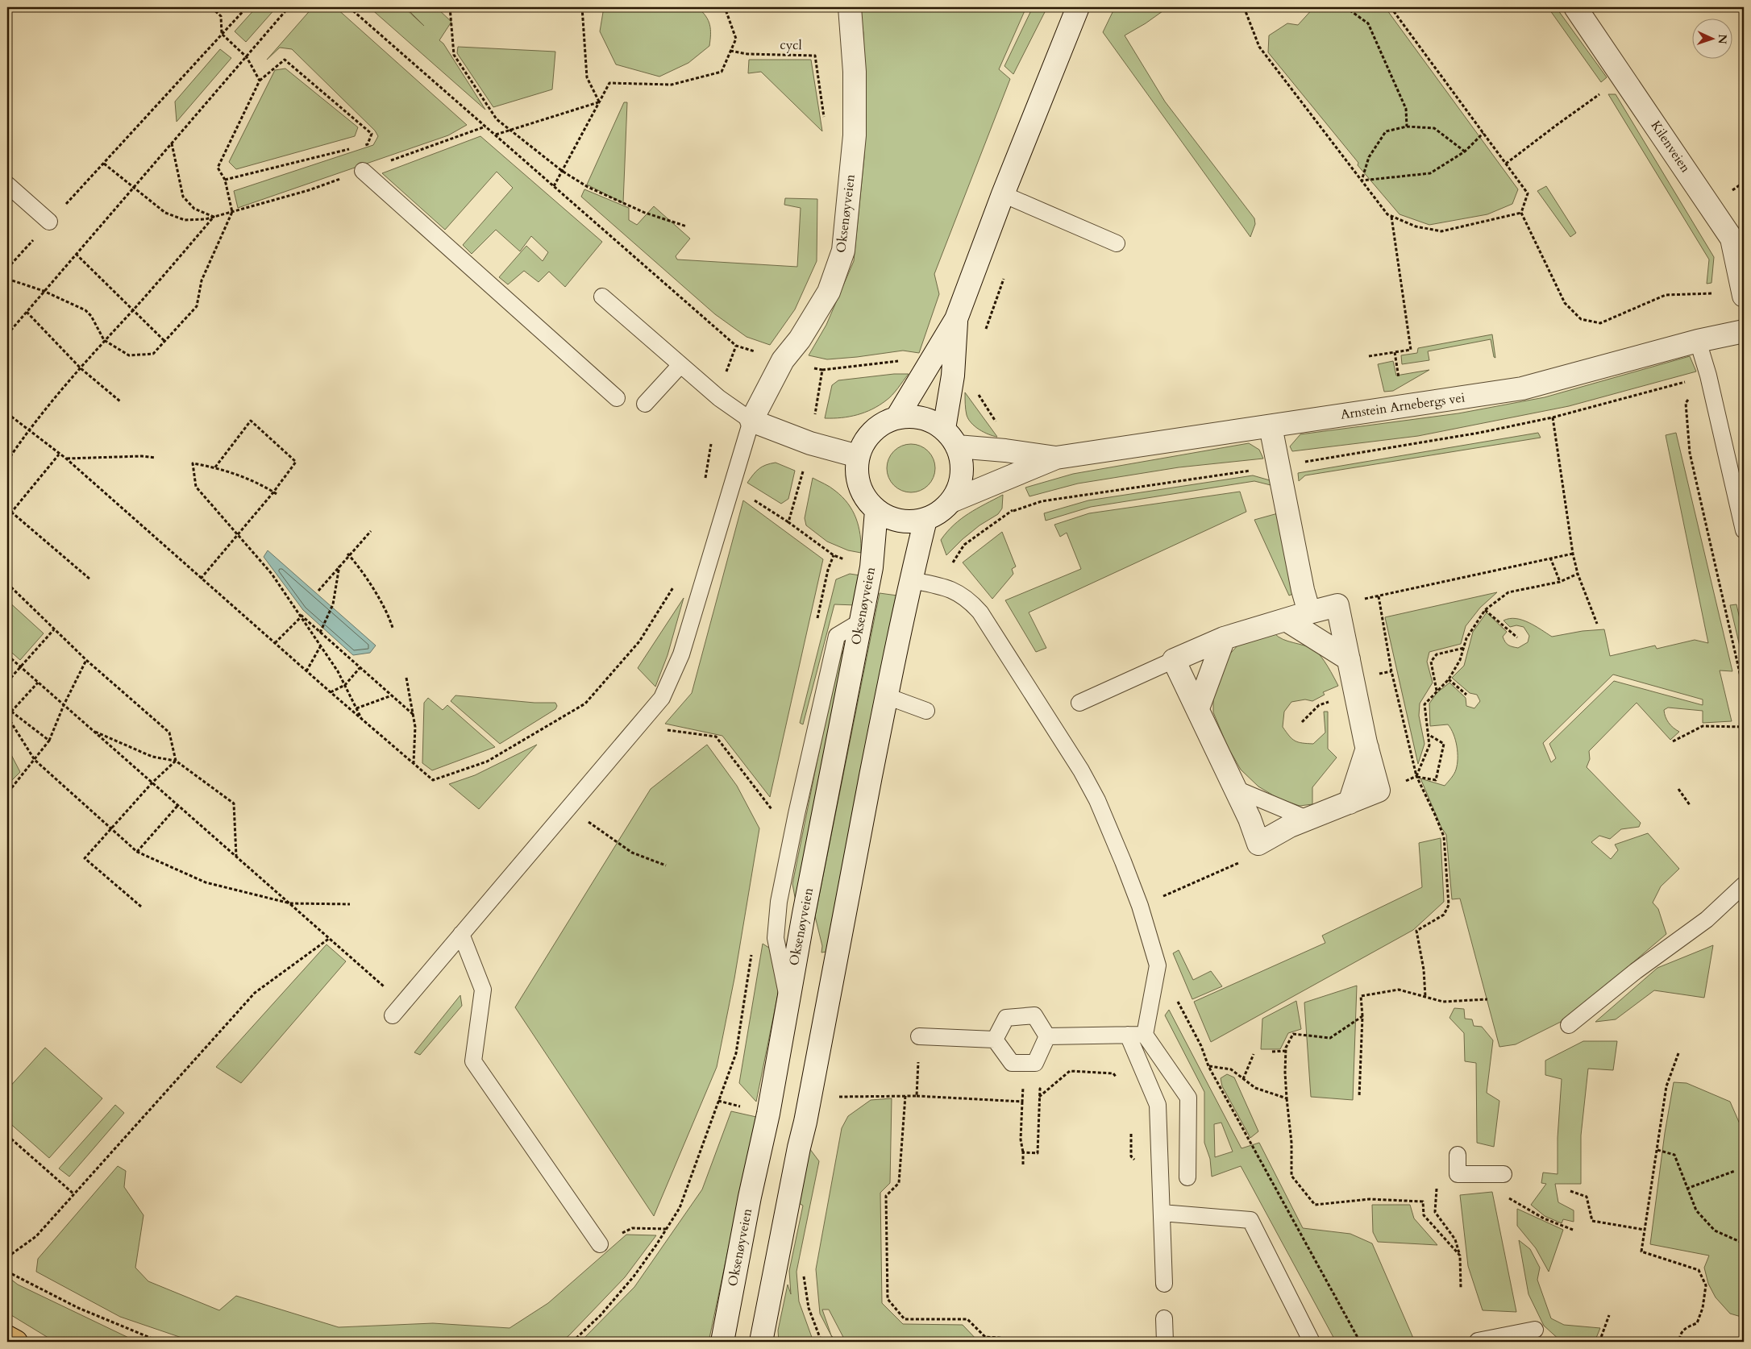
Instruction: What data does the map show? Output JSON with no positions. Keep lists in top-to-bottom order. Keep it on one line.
{"streets":{"street":["Kilenveien","Oksenøyveien","Arnstein Arnebergs vei"],"path":["cycl"]},"crossings":[["Oksenøyveien","Arnstein Arnebergs vei"]],"north":"right"}
